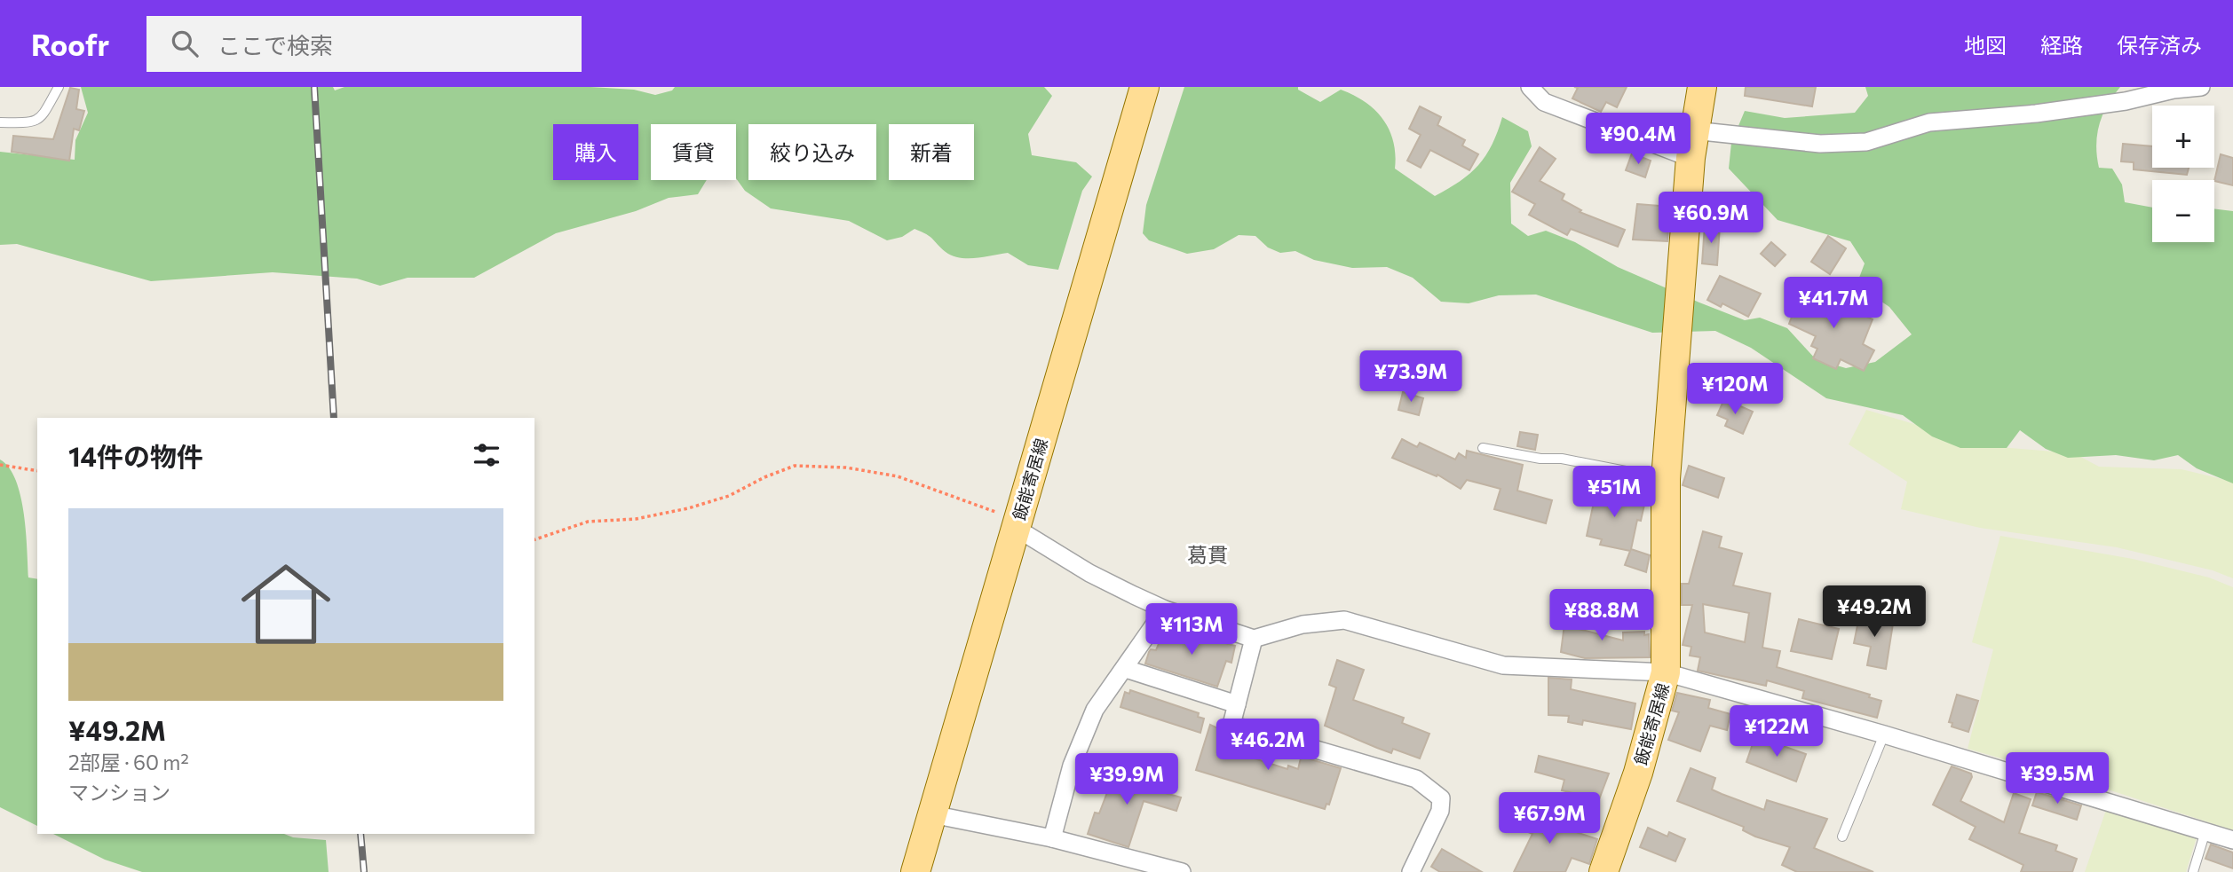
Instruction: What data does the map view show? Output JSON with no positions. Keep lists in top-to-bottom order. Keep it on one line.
{"streets":{"main road":["飯能寄居線"]},"districts":["葛貫"],"page":{"header":"Roofr","search":"ここで検索","nav":["地図","経路","保存済み"],"map_buttons":["+","−"],"price":["¥90.4M","¥60.9M","¥41.7M","¥73.9M","¥120M","¥51M","¥49.2M","¥88.8M","¥113M","¥122M","¥46.2M","¥39.5M","¥39.9M","¥67.9M"],"chip":["購入","賃貸","絞り込み","新着"],"heading":"14件の物件","list":[{"name":"¥49.2M","note":"2部屋 · 60 m² · マンション"}]}}
